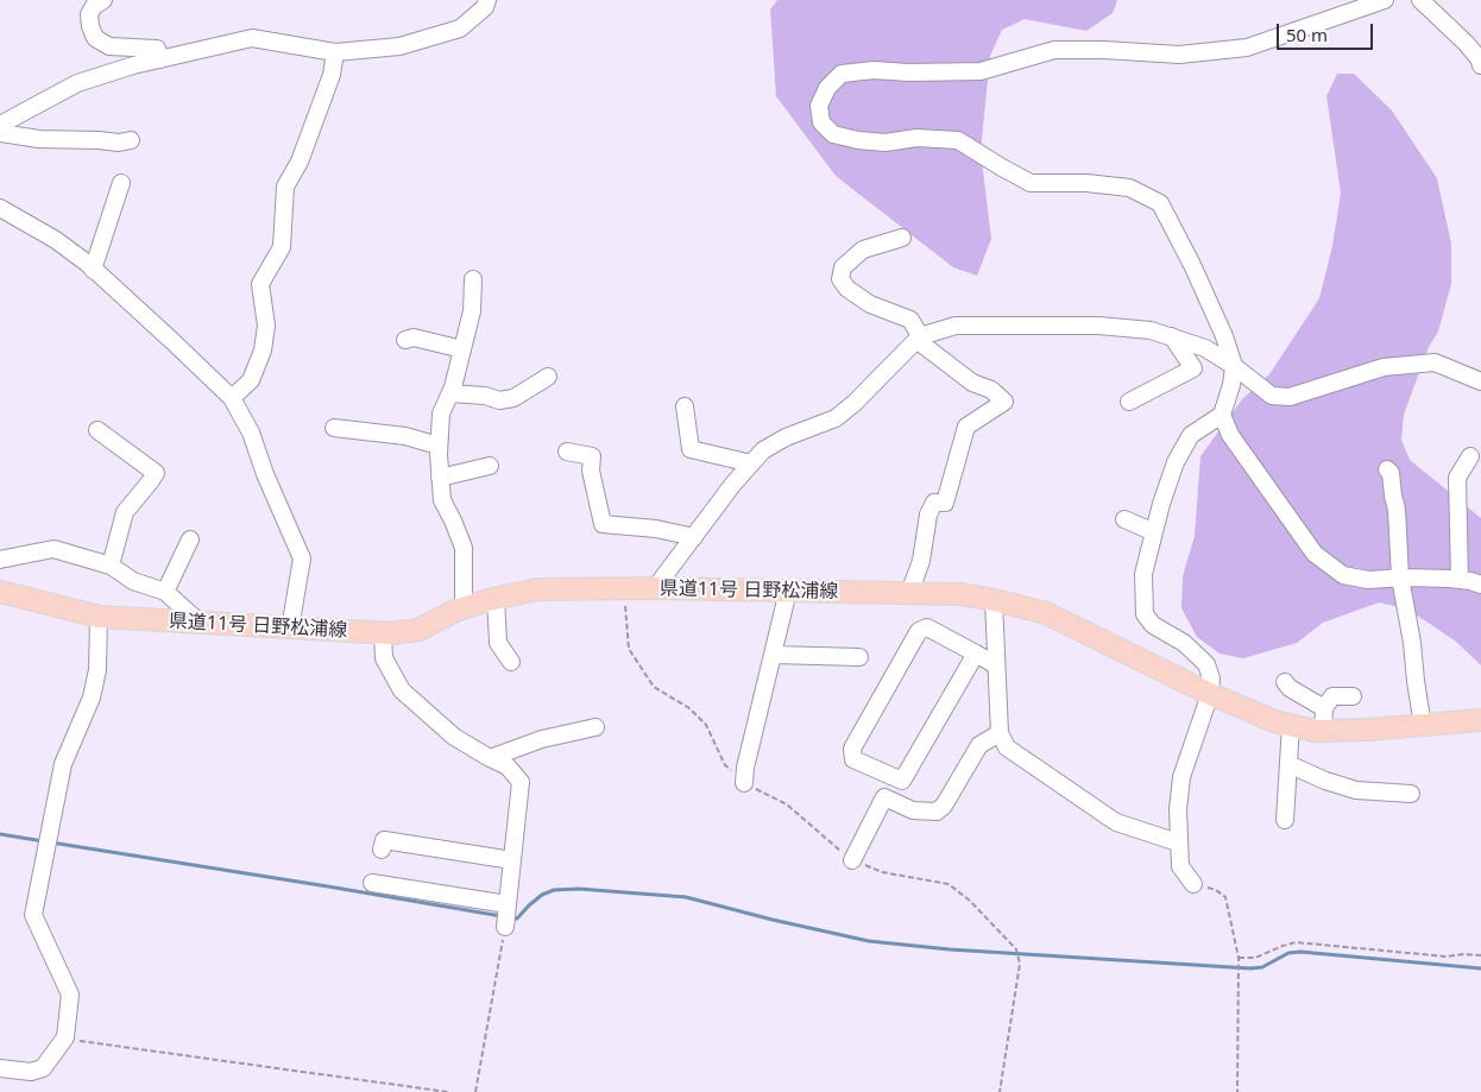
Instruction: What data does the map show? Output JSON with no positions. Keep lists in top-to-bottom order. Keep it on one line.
{"streets":{"main road":["県道11号 日野松浦線"]},"scale_bar":"50 m"}
